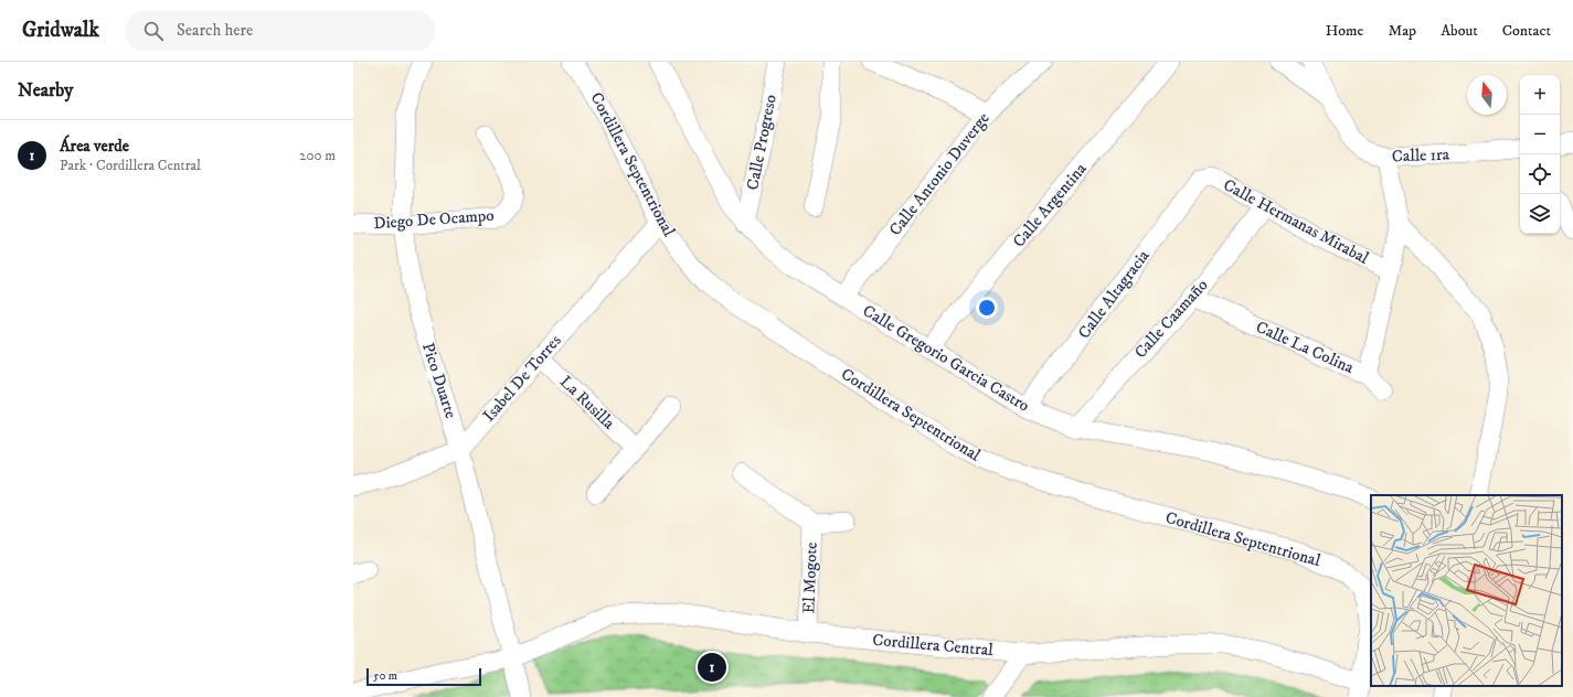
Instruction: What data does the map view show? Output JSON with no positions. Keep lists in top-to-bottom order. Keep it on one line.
{"streets":{"street":["Calle Progreso","Calle 1ra","Cordillera Septentrional","Calle Antonio Duverge","Calle Argentina","Diego De Ocampo","Calle Hermanas Mirabal","Calle Altagracia","Calle Caamaño","Calle La Colina","Calle Gregorio Garcia Castro","Isabel De Torres","Pico Duarte","La Rusilla","El Mogote","Cordillera Central"]},"crossings":[["Calle Progreso","Calle Gregorio Garcia Castro"],["Cordillera Septentrional","Isabel De Torres"],["Cordillera Septentrional","Cordillera Central"],["Calle Antonio Duverge","Calle Gregorio Garcia Castro"],["Calle Argentina","Calle Gregorio Garcia Castro"],["Diego De Ocampo","Pico Duarte"],["Calle Hermanas Mirabal","Calle Altagracia"],["Calle Hermanas Mirabal","Calle Caamaño"],["Calle Hermanas Mirabal","Calle La Colina"],["Calle Altagracia","Calle Gregorio Garcia Castro"],["Calle Caamaño","Calle La Colina"],["Calle Caamaño","Calle Gregorio Garcia Castro"],["Isabel De Torres","Pico Duarte"],["Isabel De Torres","La Rusilla"],["Pico Duarte","Cordillera Central"],["El Mogote","Cordillera Central"]],"scale_bar":"50 m","north":"top","page":{"header":"Gridwalk","search":"Search here","nav":["Home","Map","About","Contact"],"heading":"Nearby","map_buttons":["+","−"],"list":[{"mark":"1","name":"Área verde","note":"Park · Cordillera Central","value":"200 m"}],"pins":"1","scale":"50 m"}}
